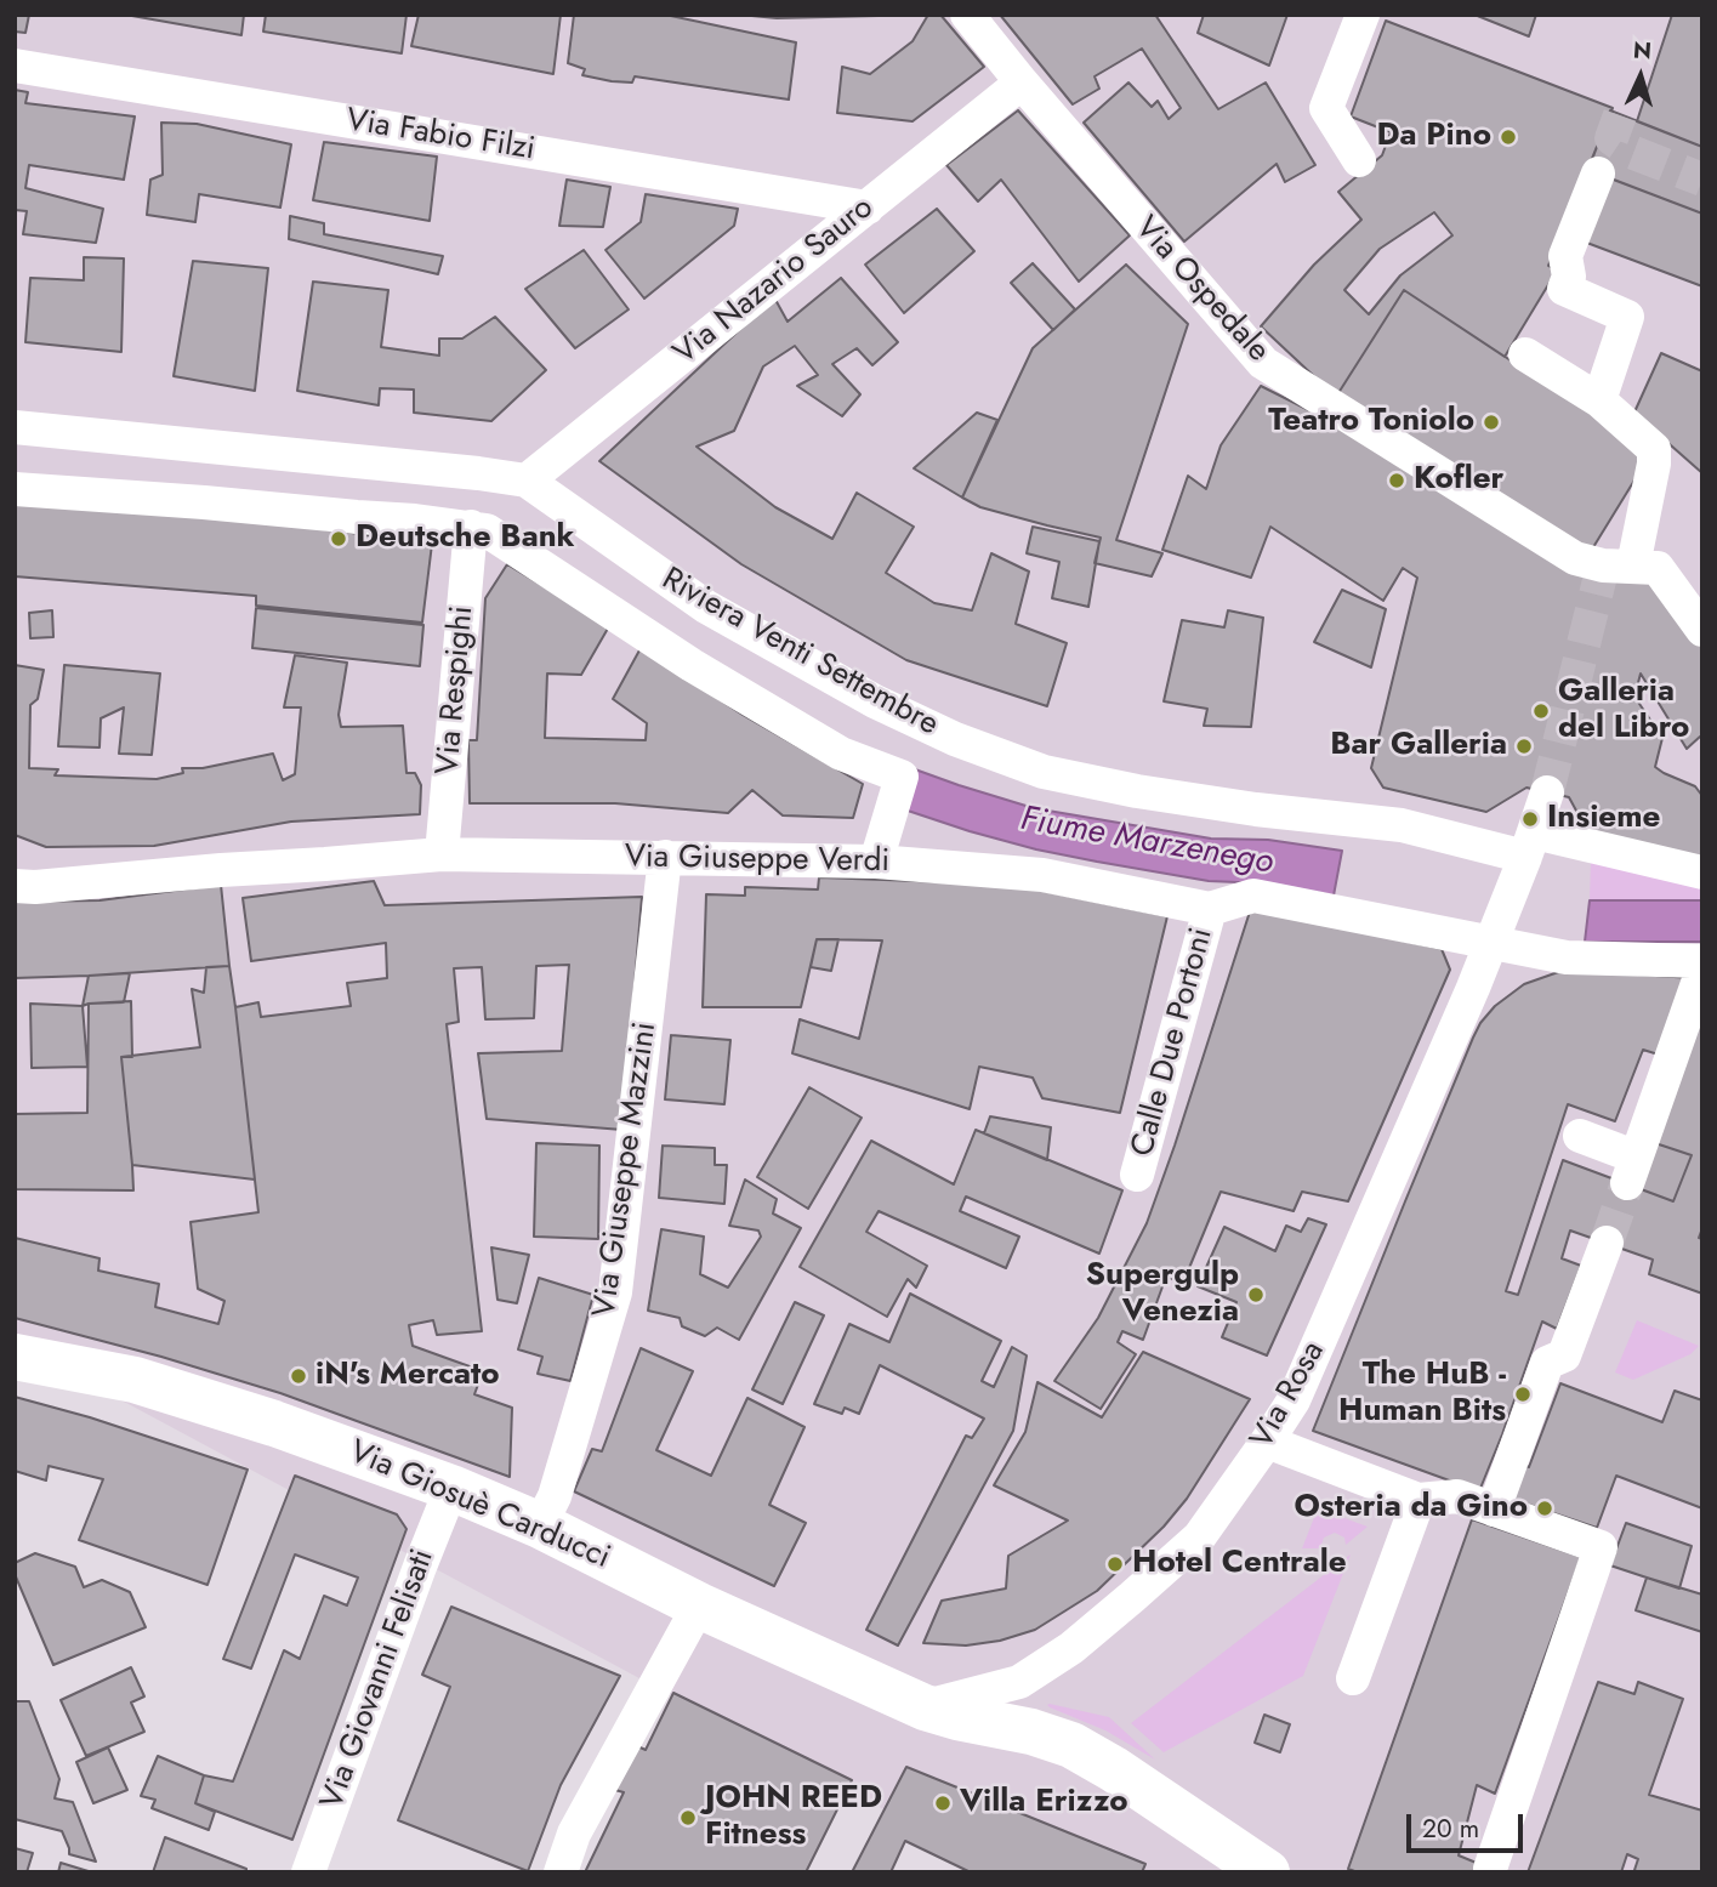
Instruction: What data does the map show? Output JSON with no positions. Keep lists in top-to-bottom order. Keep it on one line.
{"streets":{"street":["Via Fabio Filzi","Via Nazario Sauro","Via Ospedale","Riviera Venti Settembre","Via Respighi","Via Giuseppe Verdi","Calle Due Portoni","Via Giuseppe Mazzini","Via Rosa","Via Giosuè Carducci","Via Giovanni Felisati"]},"crossings":[["Via Fabio Filzi","Via Nazario Sauro"],["Via Nazario Sauro","Via Ospedale"],["Via Nazario Sauro","Riviera Venti Settembre"],["Riviera Venti Settembre","Via Rosa"],["Via Respighi","Via Giuseppe Verdi"],["Via Giuseppe Verdi","Calle Due Portoni"],["Via Giuseppe Verdi","Via Giuseppe Mazzini"],["Via Giuseppe Verdi","Via Rosa"],["Via Giuseppe Mazzini","Via Giosuè Carducci"],["Via Rosa","Via Giosuè Carducci"],["Via Giosuè Carducci","Via Giovanni Felisati"]],"water":["Fiume Marzenego"],"places":["Da Pino","Teatro Toniolo","Kofler","Deutsche Bank","Galleria del Libro","Bar Galleria","Insieme","Supergulp Venezia","iN's Mercato","The HuB - Human Bits","Osteria da Gino","Hotel Centrale","Villa Erizzo","JOHN REED Fitness"],"scale_bar":"20 m","north":"top"}
